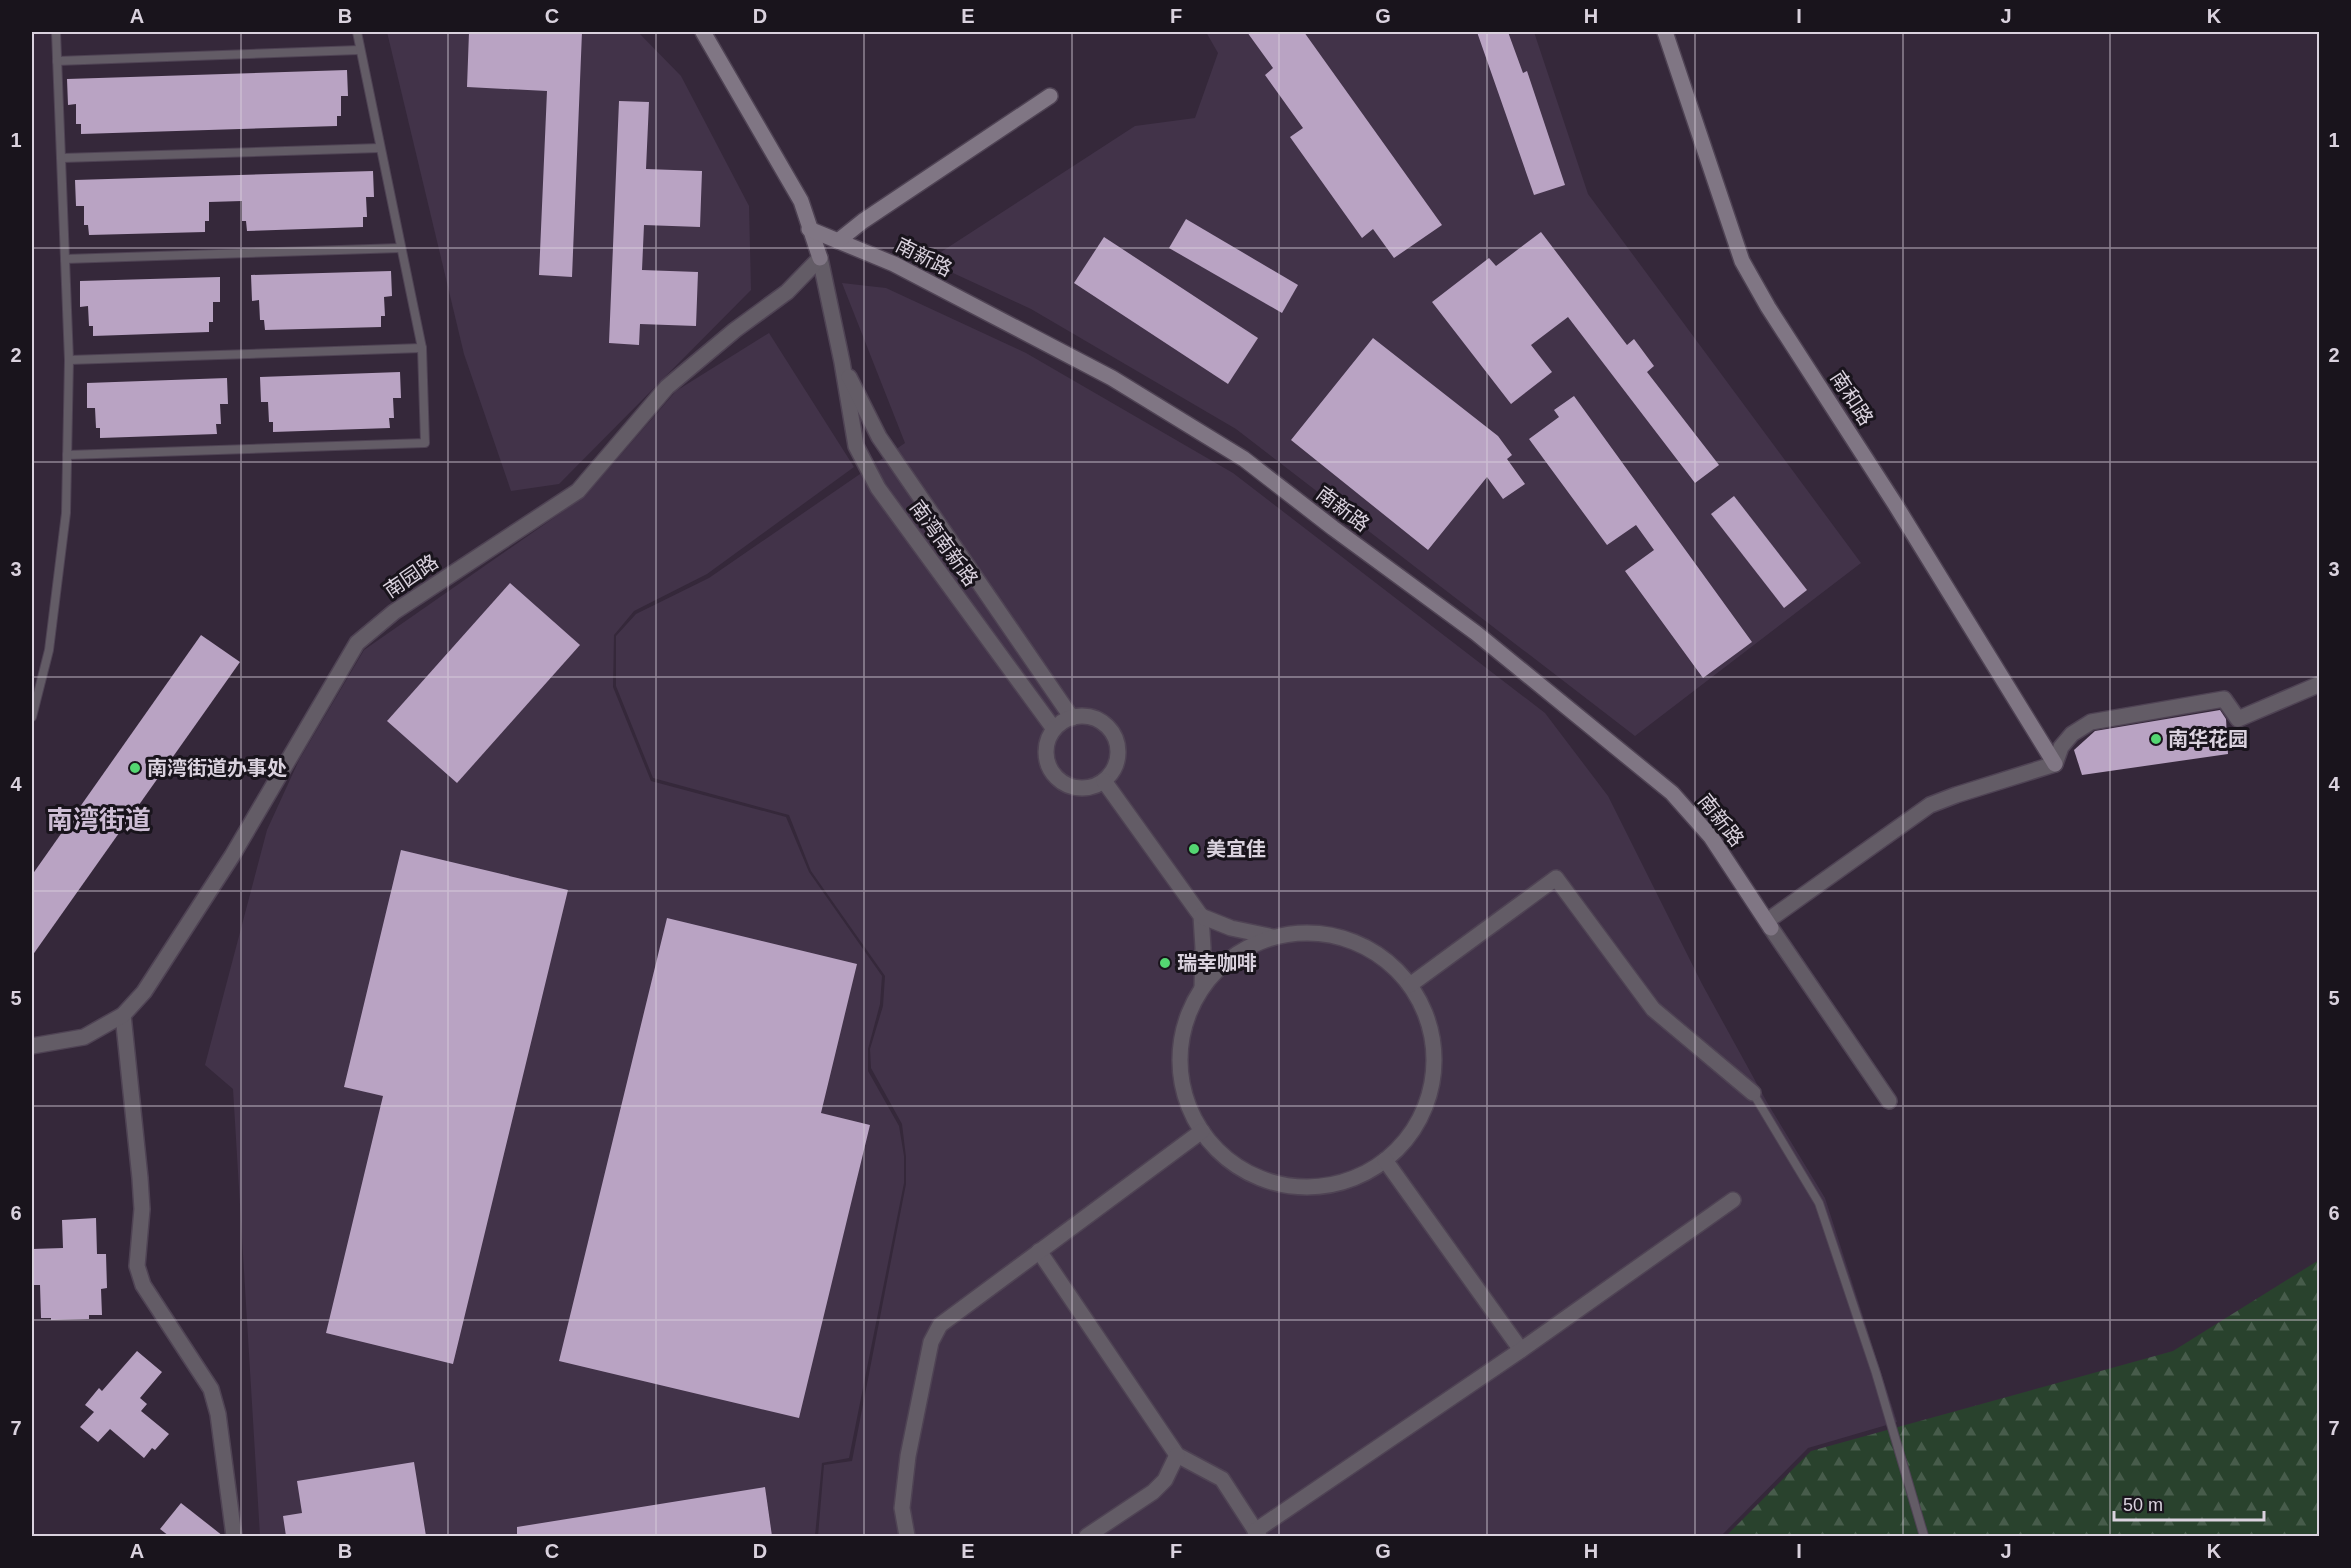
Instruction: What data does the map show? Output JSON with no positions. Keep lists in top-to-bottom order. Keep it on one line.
{"streets":{"street":["南新路","南和路","南湾南新路","南园路"]},"crossings":[["南新路","南湾南新路"],["南湾南新路","南园路"]],"districts":["南湾街道"],"places":["南华花园","南湾街道办事处","美宜佳","瑞幸咖啡"],"scale_bar":"50 m","grid":{"columns":["A","B","C","D","E","F","G","H","I","J","K"],"rows":["1","2","3","4","5","6","7"]}}
